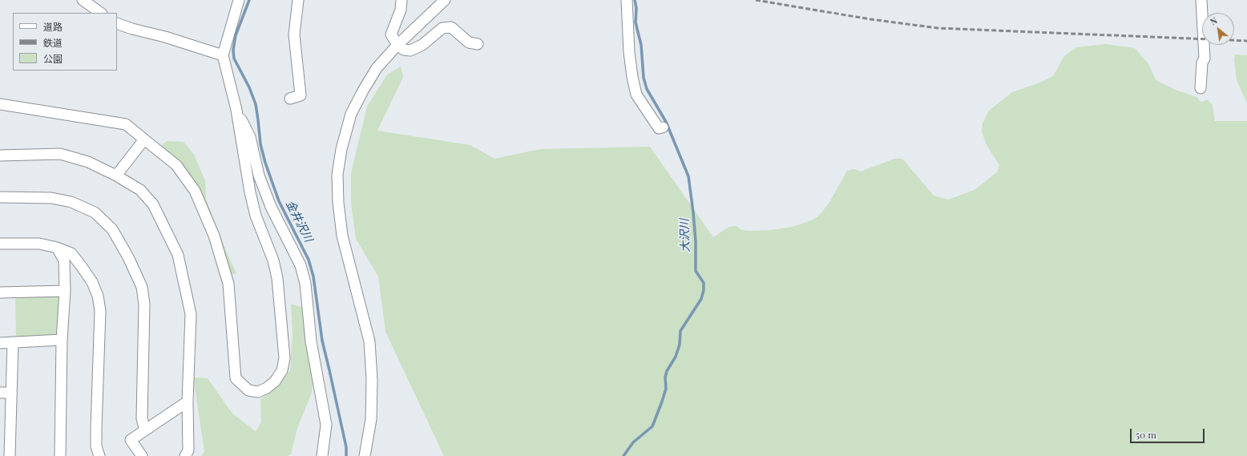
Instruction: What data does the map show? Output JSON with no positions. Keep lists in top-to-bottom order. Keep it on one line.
{"water":["金井沢川","大沢川"],"legend":["道路","鉄道","公園"],"scale_bar":"50 m","north":"top left"}
